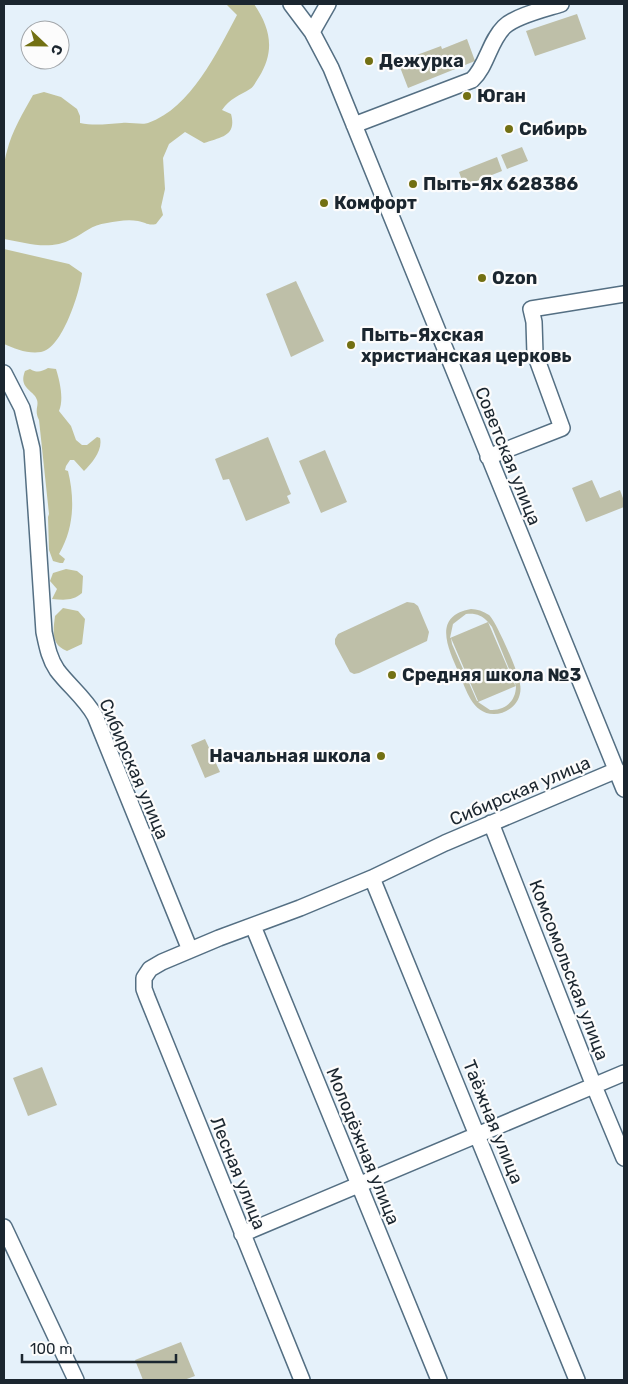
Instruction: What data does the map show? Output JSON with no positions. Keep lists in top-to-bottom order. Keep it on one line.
{"streets":{"street":["Советская улица","Сибирская улица","Комсомольская улица","Таёжная улица","Молодёжная улица","Лесная улица"]},"crossings":[["Советская улица","Сибирская улица"],["Сибирская улица","Комсомольская улица"],["Сибирская улица","Таёжная улица"],["Сибирская улица","Молодёжная улица"],["Сибирская улица","Лесная улица"]],"places":["Дежурка","Юган","Сибирь","Пыть-Ях 628386","Комфорт","Ozon","Пыть-Яхская христианская церковь","Средняя школа №3","Начальная школа"],"scale_bar":"100 m","north":"right"}
